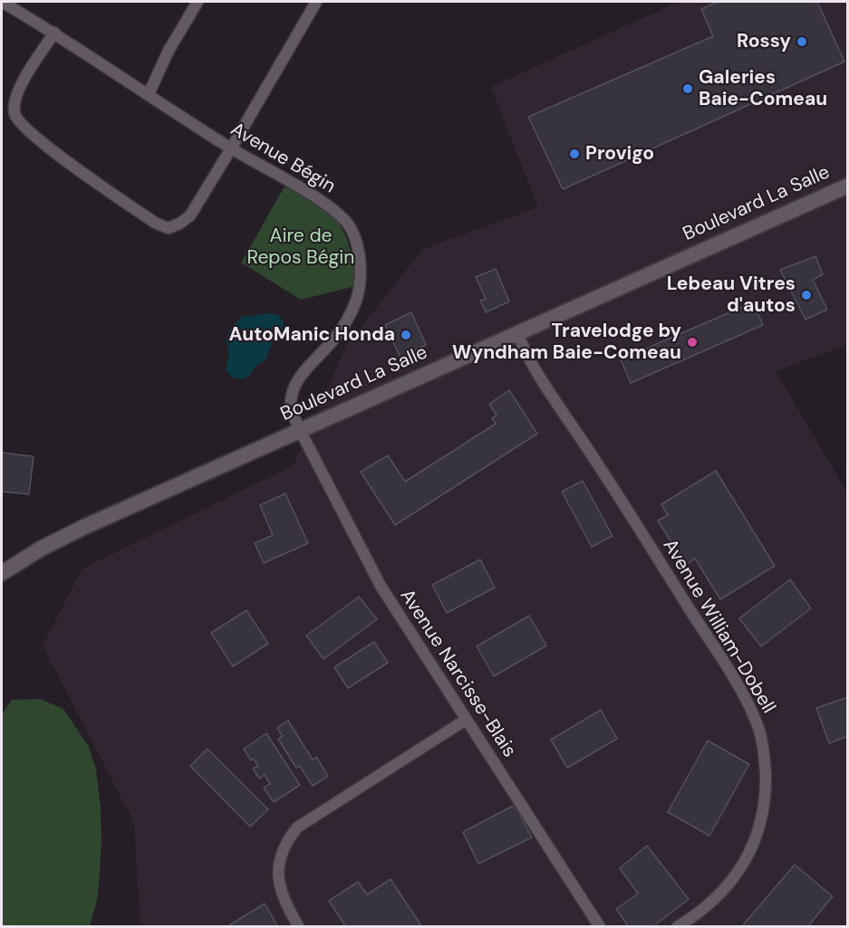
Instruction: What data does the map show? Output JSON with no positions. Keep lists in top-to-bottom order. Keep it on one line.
{"streets":{"street":["Avenue Bégin","Boulevard La Salle","Avenue William-Dobell","Avenue Narcisse-Blais"]},"crossings":[["Avenue Bégin","Boulevard La Salle"],["Avenue Bégin","Avenue Narcisse-Blais"],["Boulevard La Salle","Avenue William-Dobell"],["Boulevard La Salle","Avenue Narcisse-Blais"]],"parks":["Aire de Repos Bégin"],"places":["Rossy","Galeries Baie-Comeau","Provigo","Lebeau Vitres d'autos","AutoManic Honda","Travelodge by Wyndham Baie-Comeau"]}
